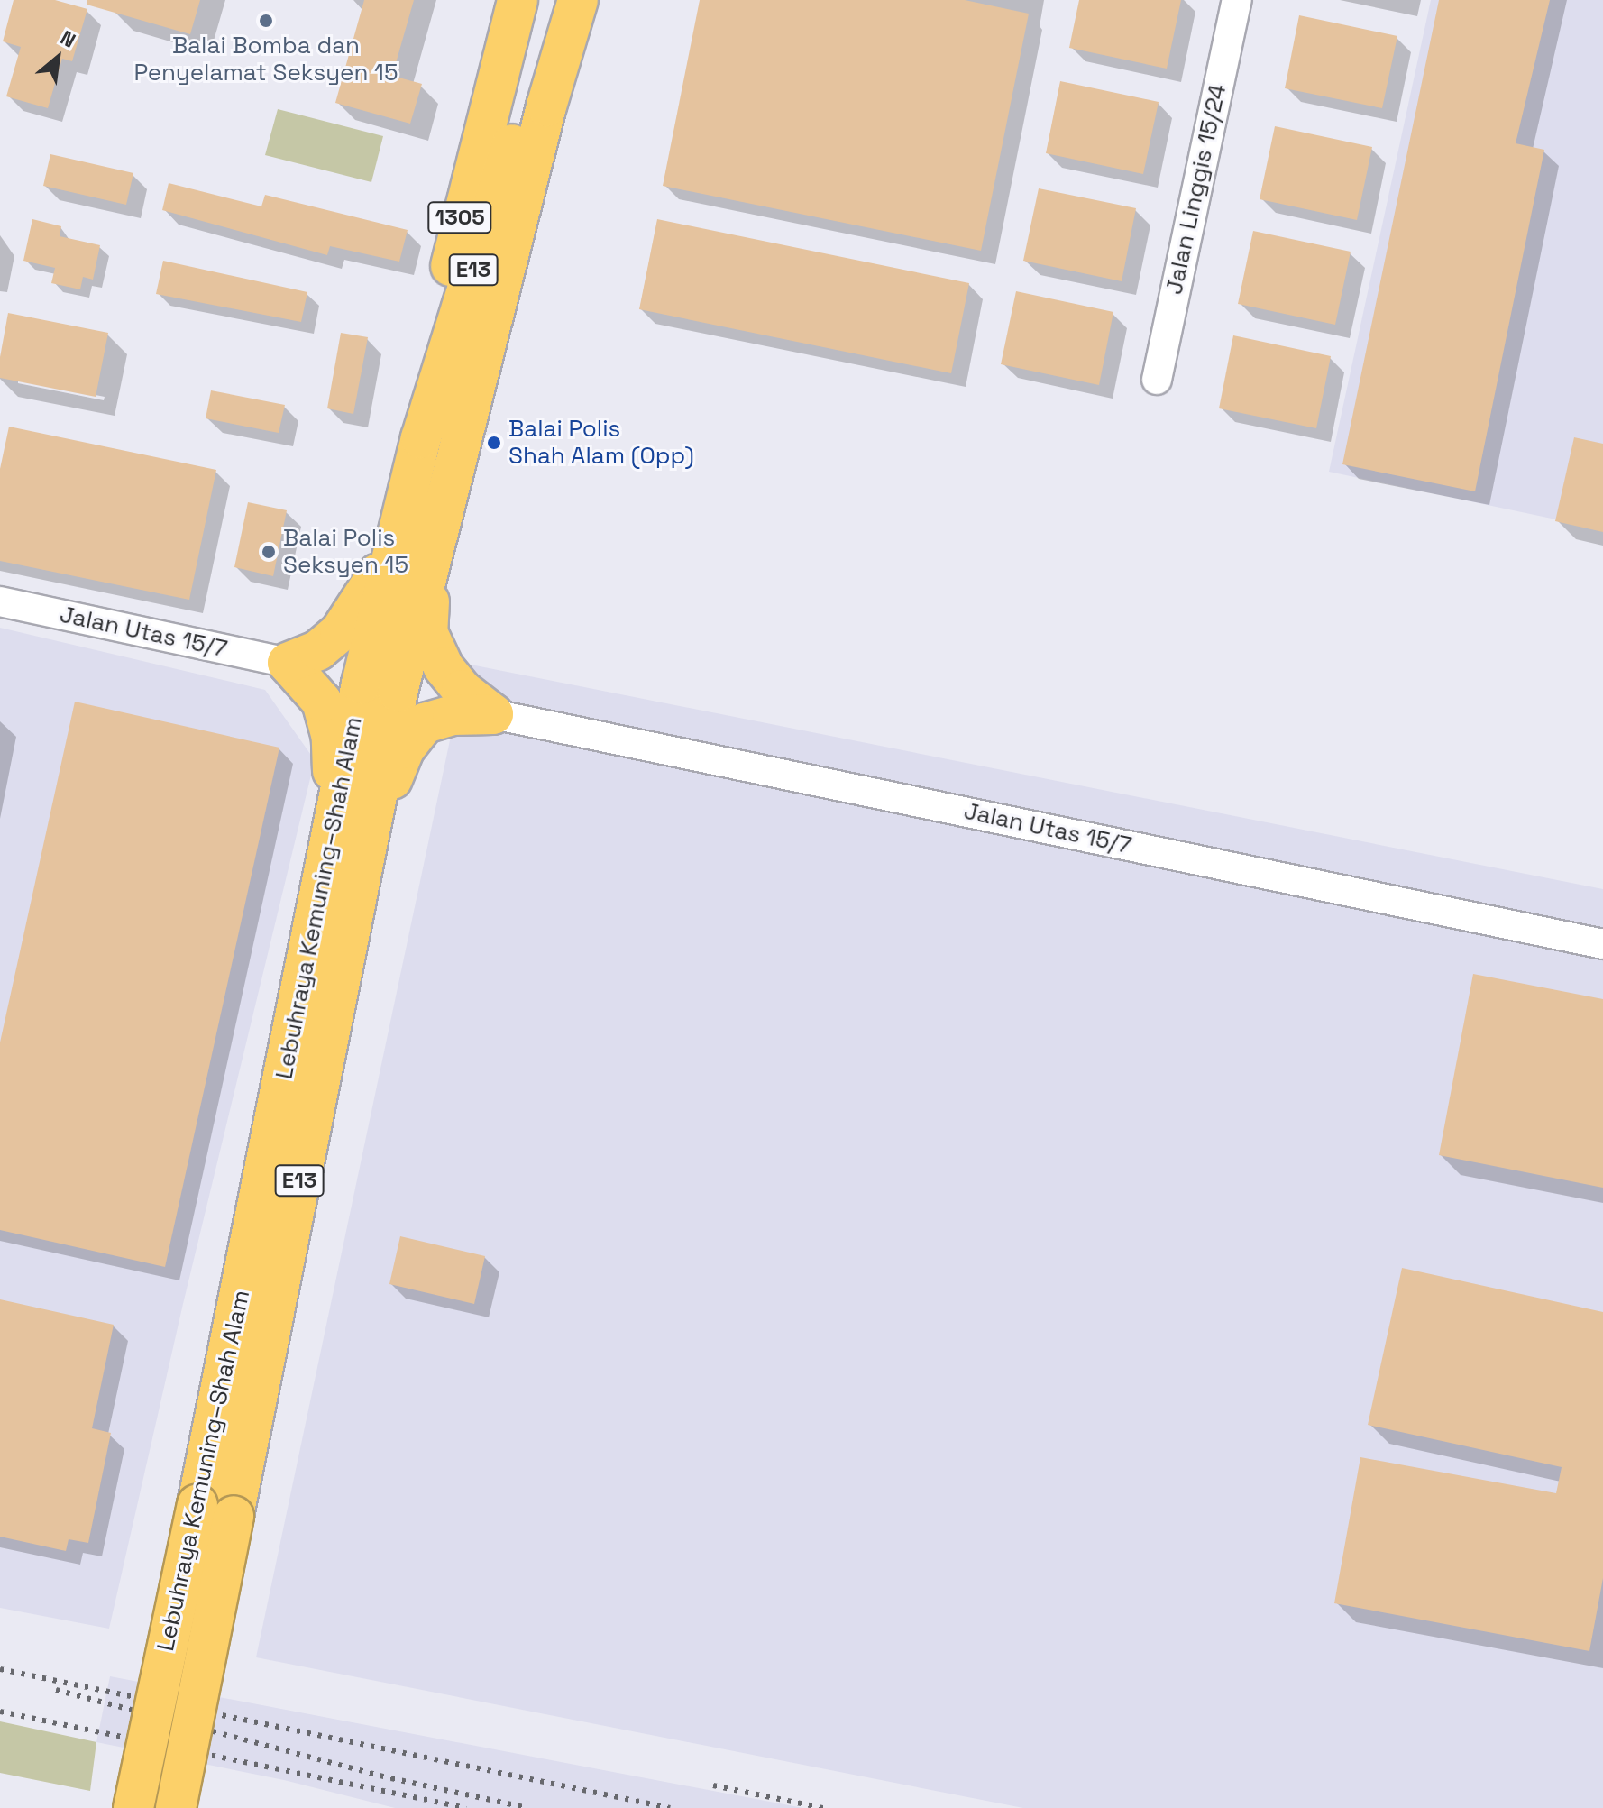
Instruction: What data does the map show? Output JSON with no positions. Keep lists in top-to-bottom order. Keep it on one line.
{"streets":{"highway":["1305","E13","Lebuhraya Kemuning–Shah Alam"],"street":["Jalan Linggis 15/24","Jalan Utas 15/7"]},"crossings":[["1305","Lebuhraya Kemuning–Shah Alam"]],"places":["Balai Bomba dan Penyelamat Seksyen 15","Balai Polis Shah Alam (Opp)","Balai Polis Seksyen 15"],"north":"top right"}
